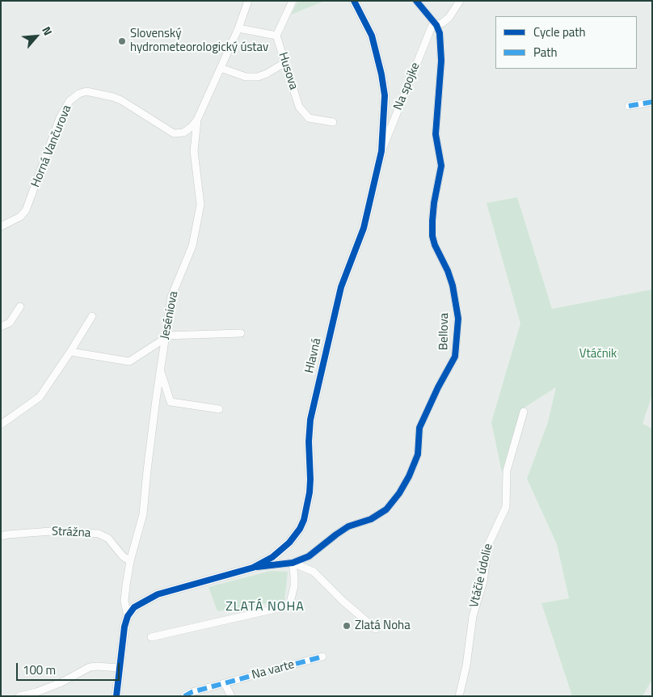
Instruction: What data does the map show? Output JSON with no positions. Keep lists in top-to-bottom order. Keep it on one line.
{"streets":{"street":["Husova","Na spojke","Horná Vančurova","Jeséniova","Bellova","Hlavná","Strážna","Vtáčie údolie","Na varte"]},"crossings":[["Na spojke","Bellova"],["Na spojke","Hlavná"],["Horná Vančurova","Jeséniova"],["Jeséniova","Hlavná"],["Jeséniova","Strážna"],["Bellova","Hlavná"]],"districts":["ZLATÁ NOHA"],"parks":["Vtáčnik"],"places":["Slovenský hydrometeorologický ústav","Zlatá Noha"],"legend":["Cycle path","Path"],"scale_bar":"100 m","north":"top right"}
